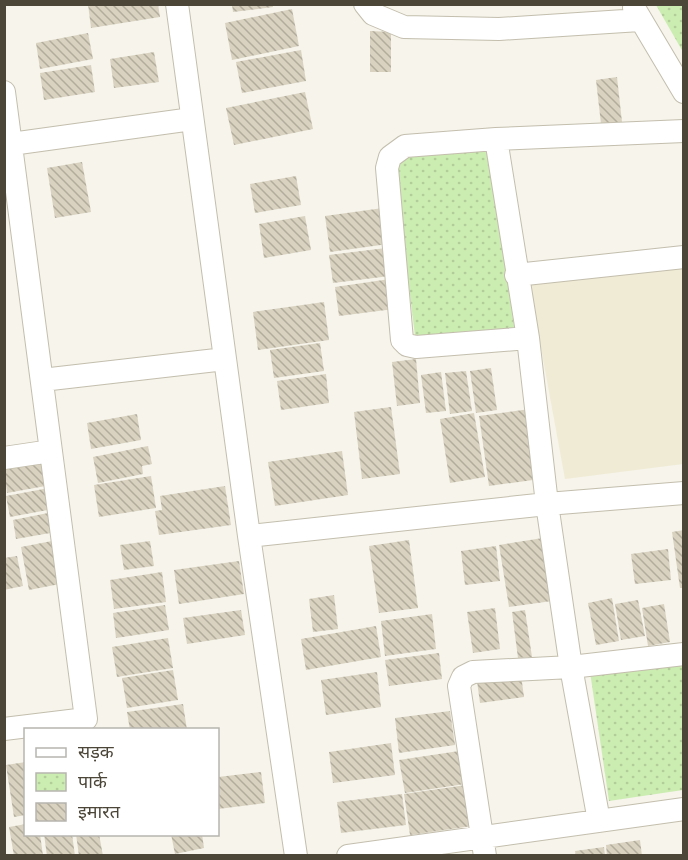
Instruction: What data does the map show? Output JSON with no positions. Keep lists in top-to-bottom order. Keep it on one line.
{"legend":["सड़क","पार्क","इमारत"]}
